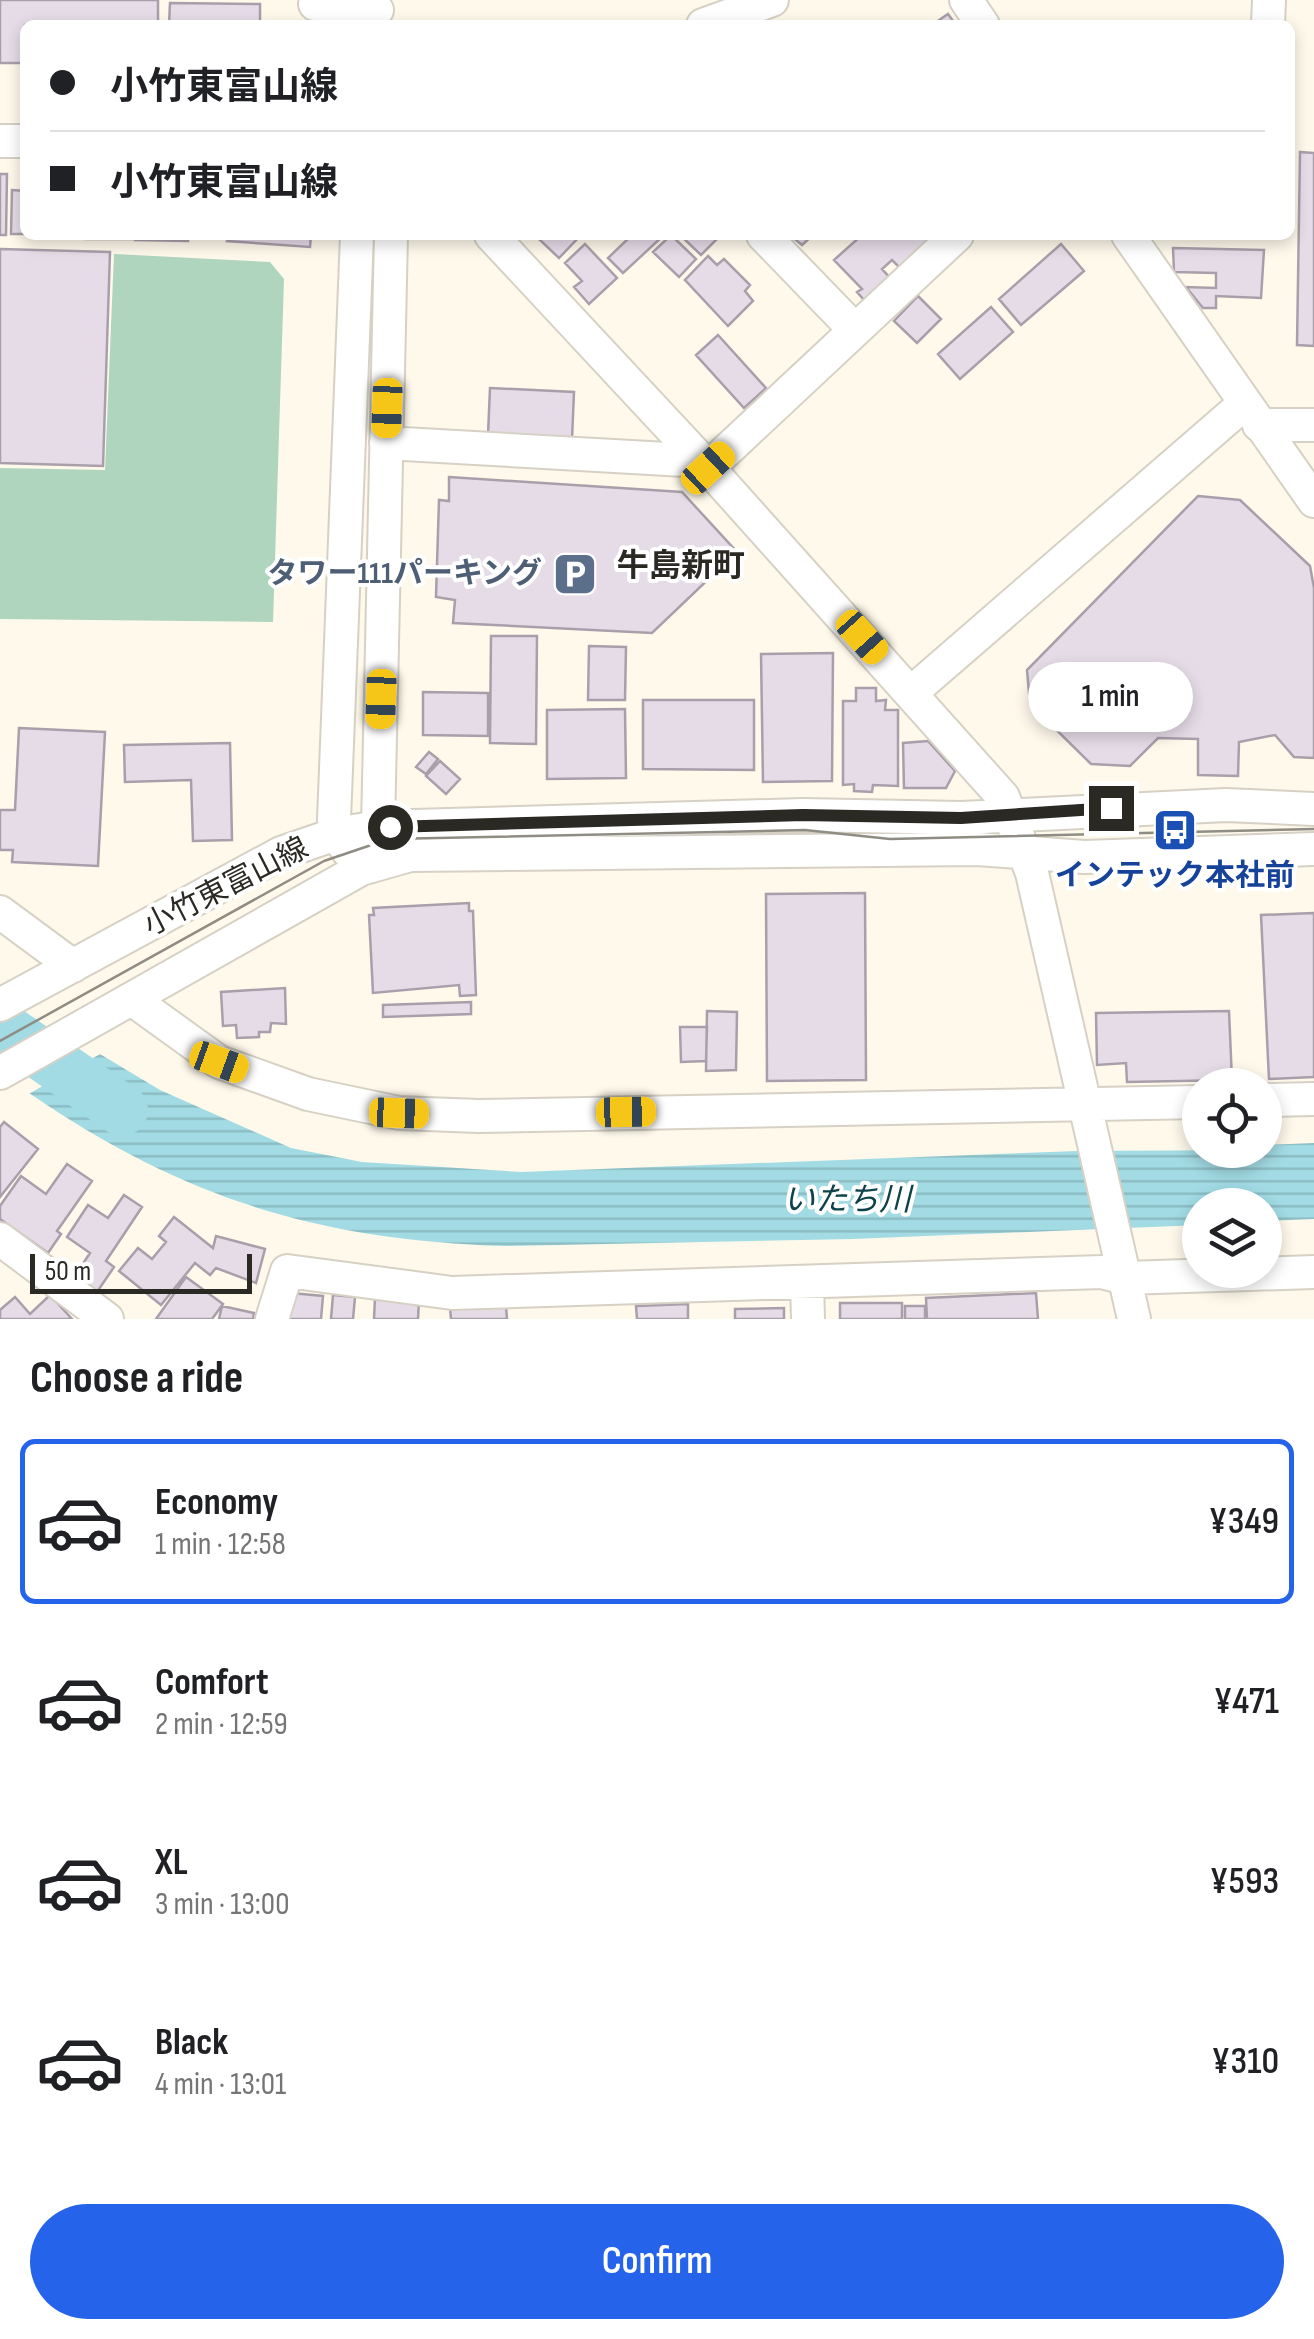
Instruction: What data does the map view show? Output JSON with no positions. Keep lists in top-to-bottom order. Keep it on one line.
{"streets":{"street":["小竹東富山線"]},"districts":["牛島新町"],"water":["いたち川"],"places":{"parking":["タワー111パーキング"],"bus stop":["インテック本社前"]},"scale_bar":"50 m","page":{"banner":["小竹東富山線","小竹東富山線"],"bubble":"1 min","scale":"50 m","heading":"Choose a ride","list":[{"name":"Economy","note":"1 min · 12:58","value":"¥349"},{"name":"Comfort","note":"2 min · 12:59","value":"¥471"},{"name":"XL","note":"3 min · 13:00","value":"¥593"},{"name":"Black","note":"4 min · 13:01","value":"¥310"}],"buttons":"Confirm"}}
